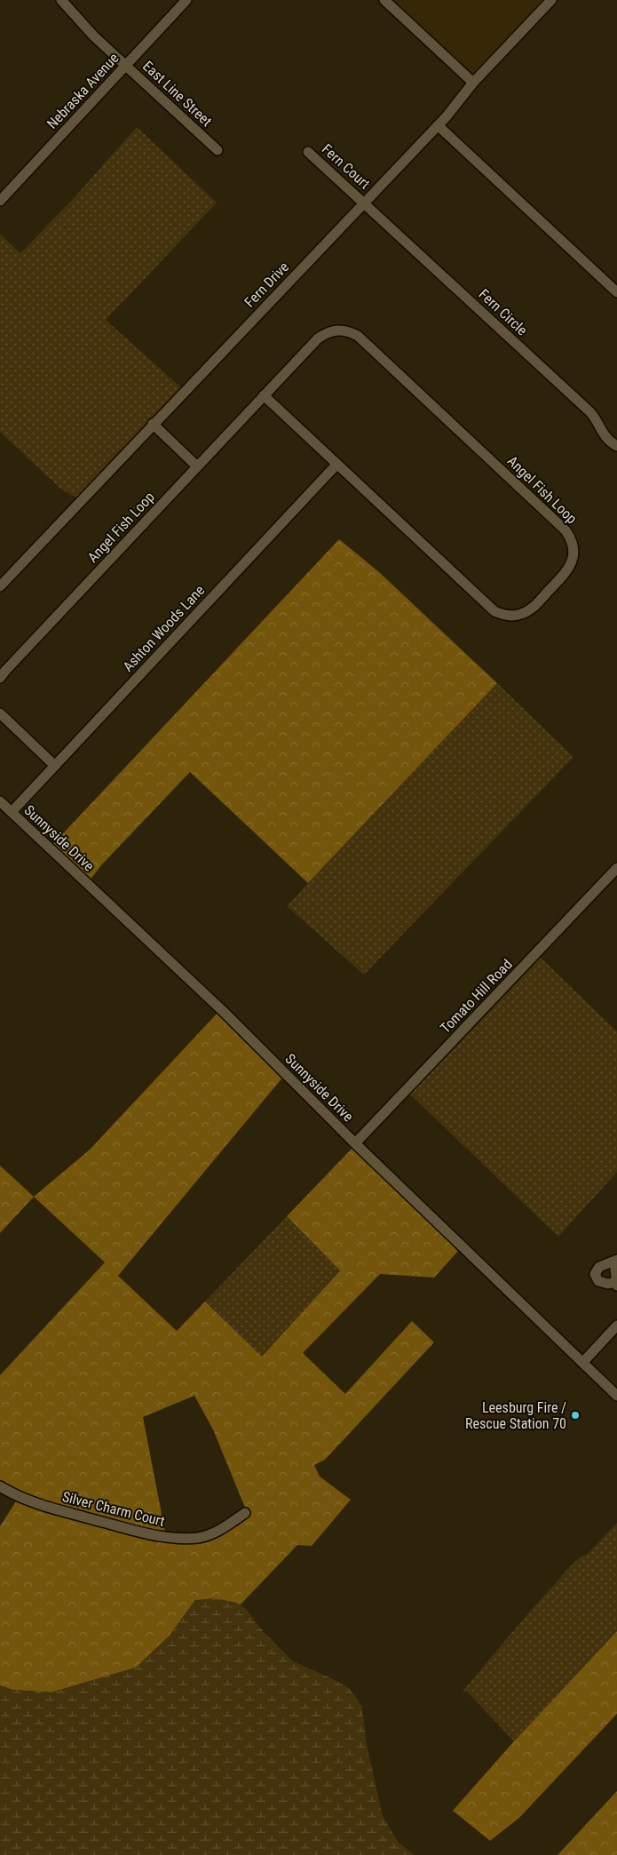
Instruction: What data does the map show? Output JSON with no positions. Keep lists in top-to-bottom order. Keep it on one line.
{"streets":{"street":["Nebraska Avenue","East Line Street","Fern Court","Fern Drive","Fern Circle","Angel Fish Loop","Ashton Woods Lane","Sunnyside Drive","Tomato Hill Road","Silver Charm Court"]},"crossings":[["Nebraska Avenue","East Line Street"],["Fern Court","Fern Drive"],["Fern Court","Fern Circle"],["Fern Drive","Fern Circle"],["Angel Fish Loop","Ashton Woods Lane"],["Ashton Woods Lane","Sunnyside Drive"],["Sunnyside Drive","Tomato Hill Road"]],"places":["Leesburg Fire / Rescue Station 70"]}
